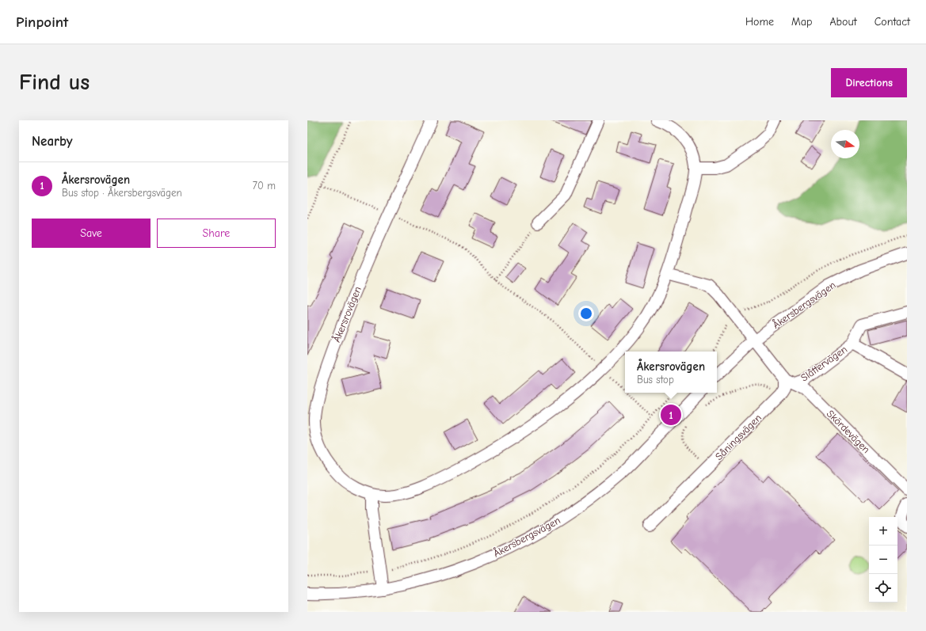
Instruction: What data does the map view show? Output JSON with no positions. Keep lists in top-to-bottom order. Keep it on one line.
{"streets":{"street":["Åkersbergsvägen","Åkersrovägen","Slåttervägen","Skördevägen","Såningsvägen"]},"crossings":[["Slåttervägen","Skördevägen"],["Slåttervägen","Såningsvägen"],["Skördevägen","Såningsvägen"]],"north":"right","page":{"header":"Pinpoint","nav":["Home","Map","About","Contact"],"buttons":["Directions",["Save","Share"]],"title":"Find us","heading":"Nearby","list":[{"mark":"1","name":"Åkersrovägen","note":"Bus stop · Åkersbergsvägen","value":"70 m"}],"popup":["Åkersrovägen","Bus stop"],"pins":"1","map_buttons":["+","−"]}}
